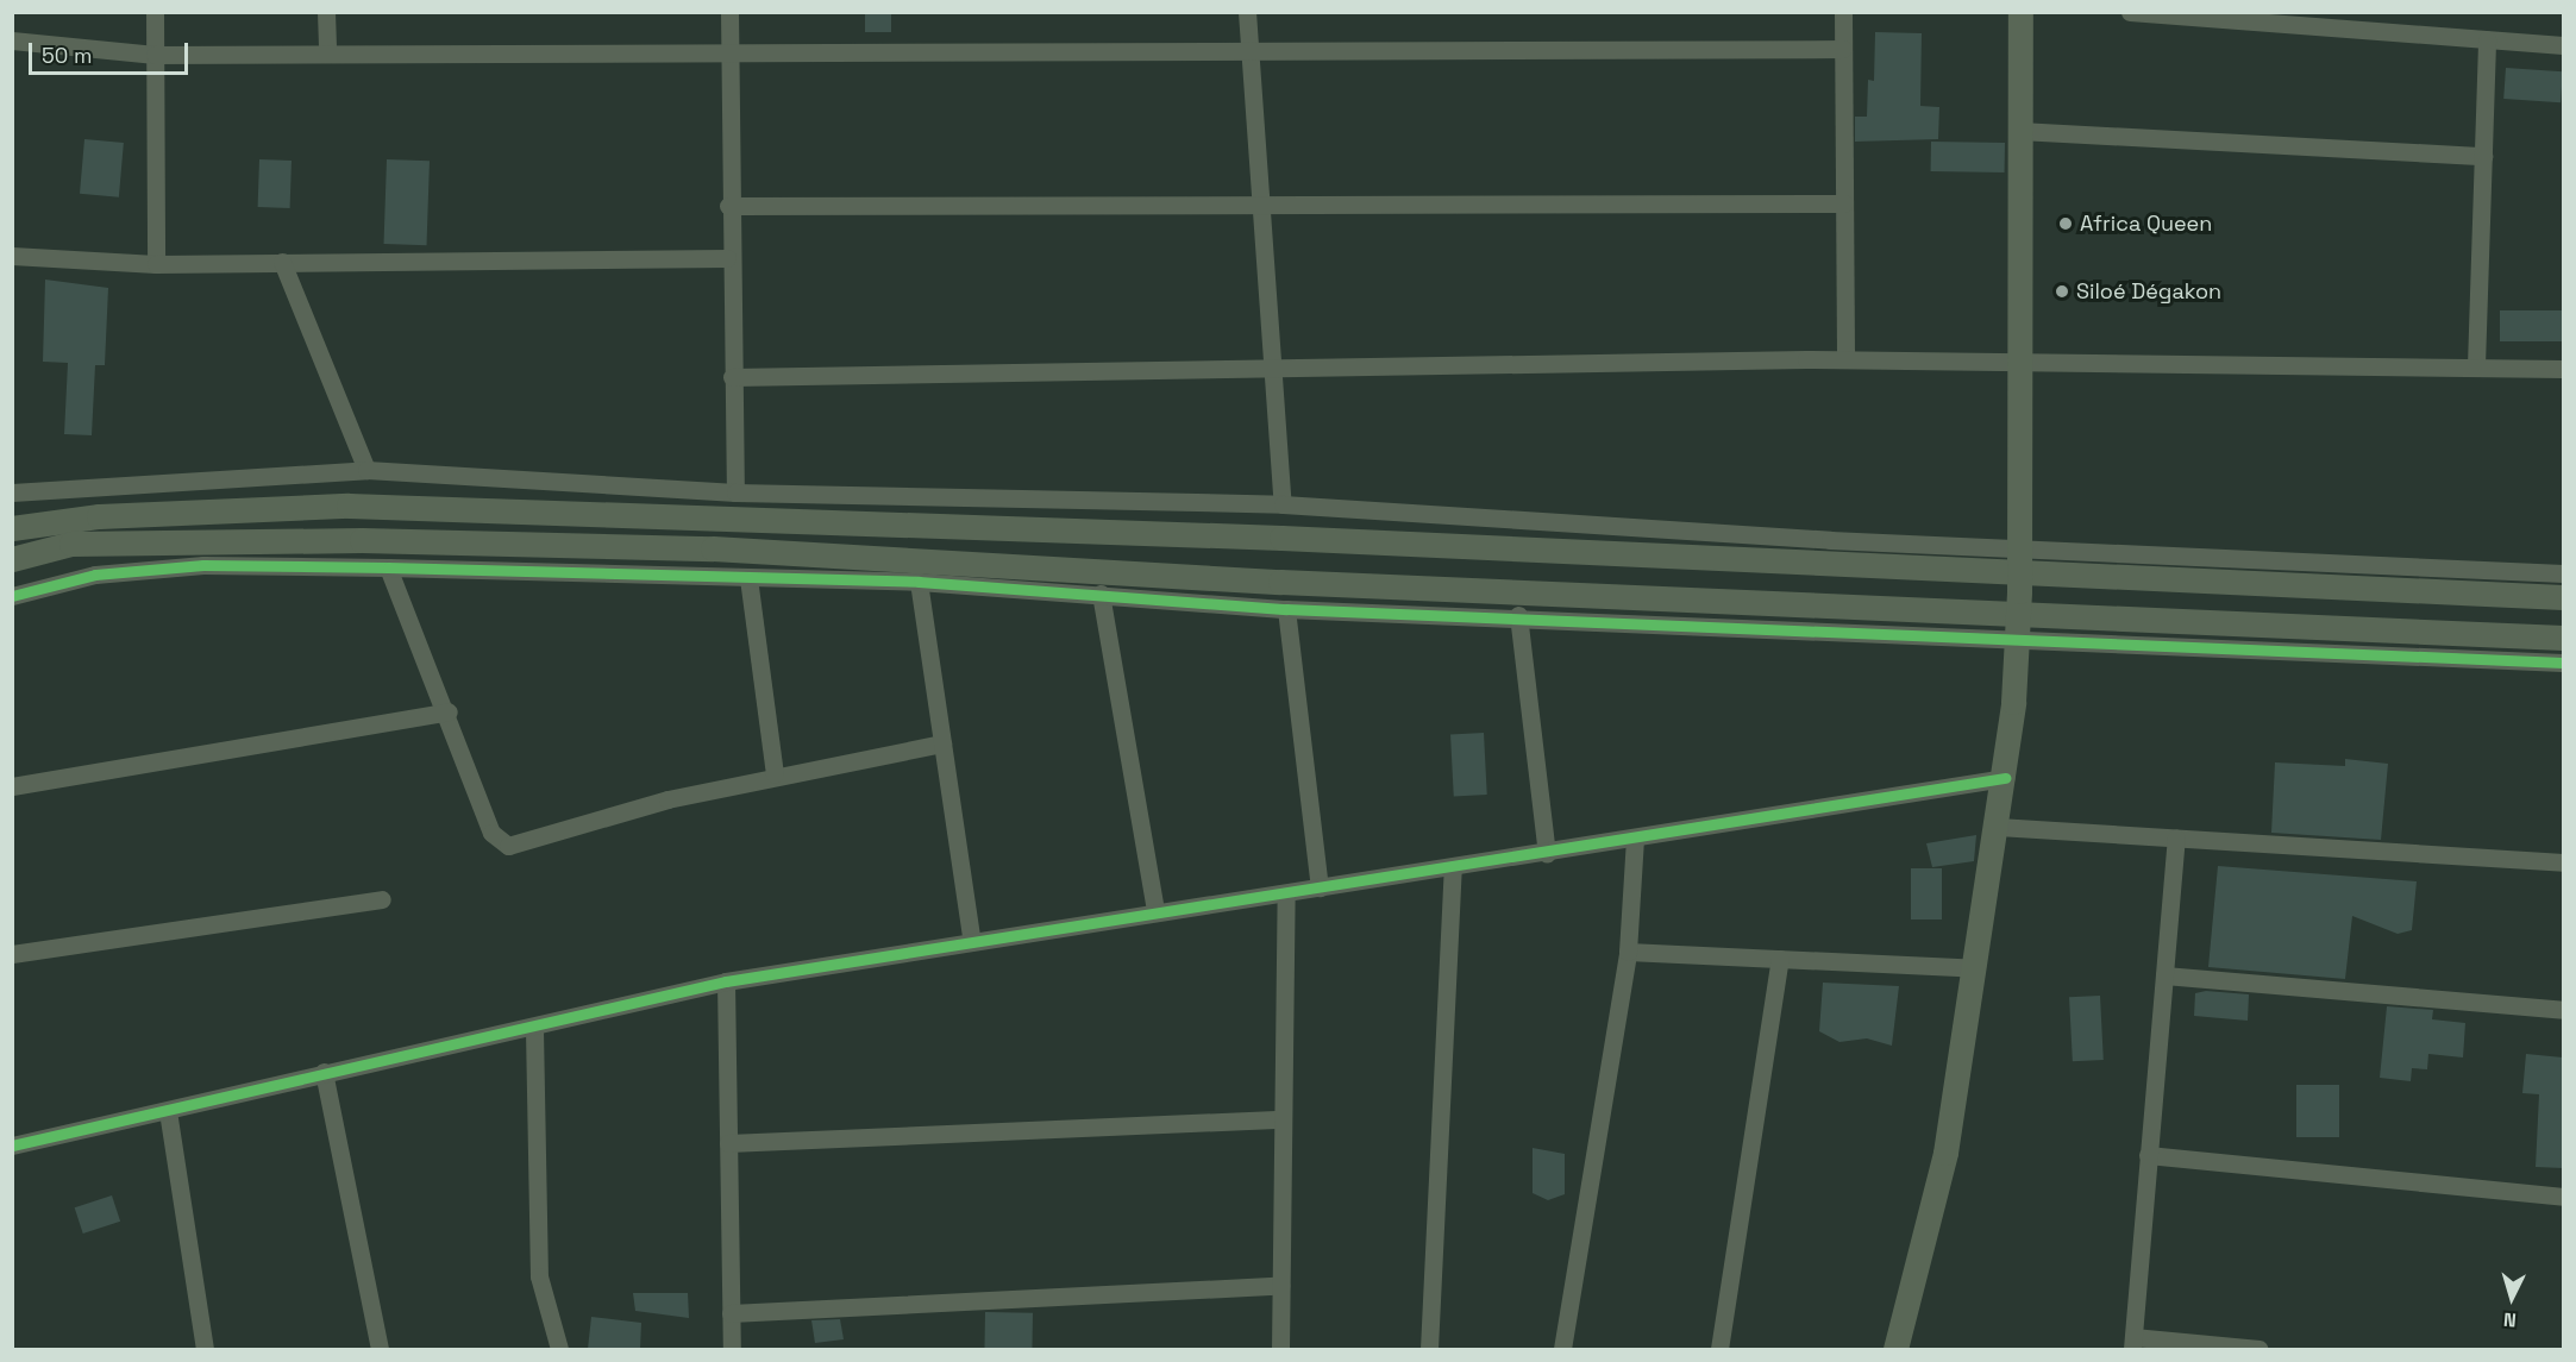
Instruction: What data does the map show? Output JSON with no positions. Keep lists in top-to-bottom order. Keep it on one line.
{"places":["Africa Queen","Siloé Dégakon"],"scale_bar":"50 m","north":"bottom"}
